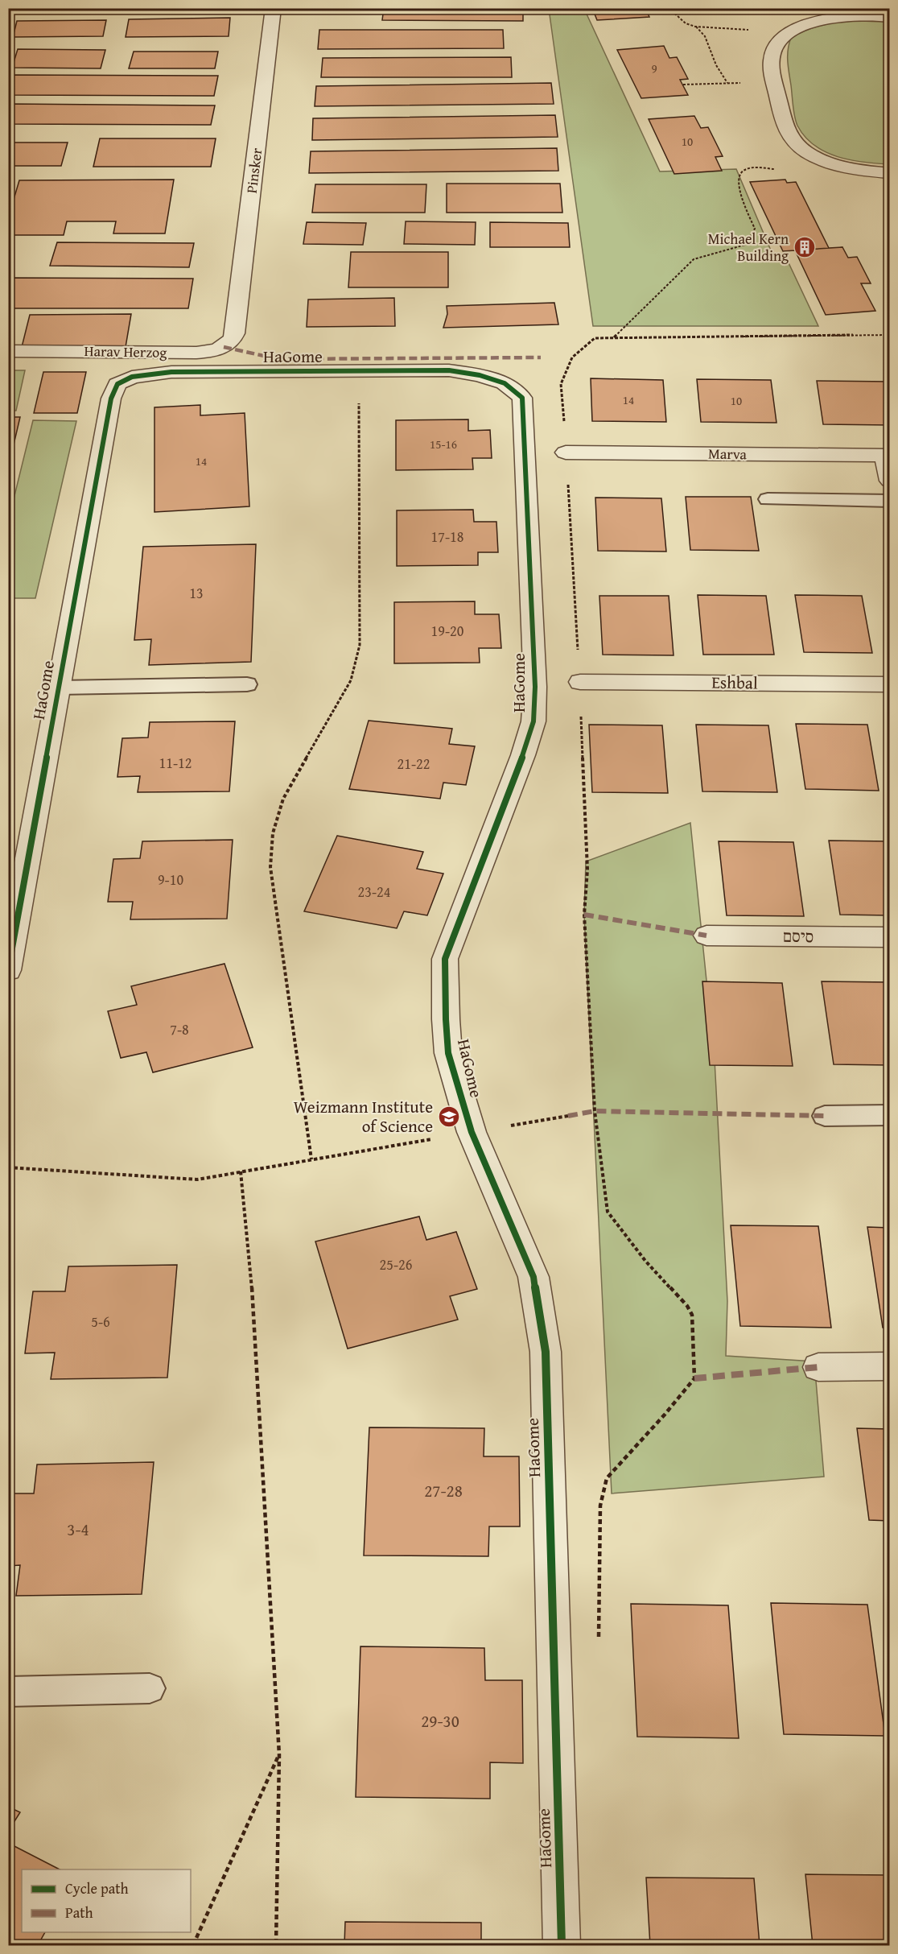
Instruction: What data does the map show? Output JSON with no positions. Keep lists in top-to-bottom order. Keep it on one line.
{"streets":{"street":["Pinsker","Harav Herzog","HaGome","Marva","Eshbal","סיסם"]},"crossings":[["Pinsker","Harav Herzog"]],"places":{"building":["Michael Kern Building"],"school or university":["Weizmann Institute of Science"]},"house_numbers":["9","10","14","10","15-16","14","17-18","13","19-20","11-12","21-22","9-10","23-24","7-8","25-26","5-6","27-28","3-4","29-30"],"legend":["Cycle path","Path"]}
